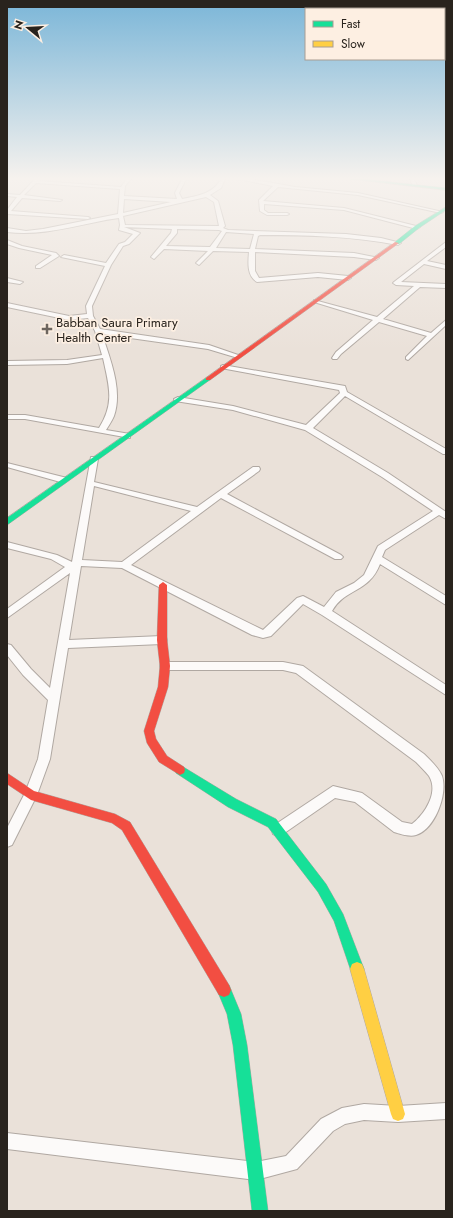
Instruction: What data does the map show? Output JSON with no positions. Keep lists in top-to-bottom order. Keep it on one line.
{"places":{"health":["Babban Saura Primary Health Center"]},"legend":["Fast","Slow"],"north":"left"}
